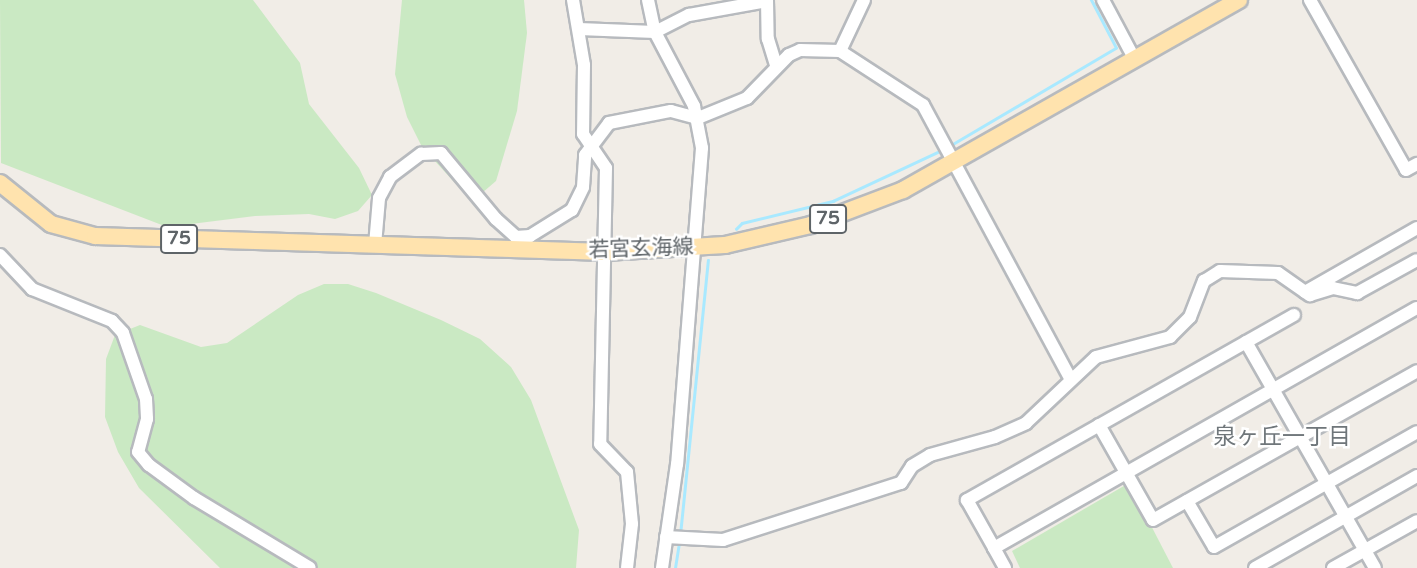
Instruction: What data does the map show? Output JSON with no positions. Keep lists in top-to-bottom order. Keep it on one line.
{"streets":{"main road":["75","若宮玄海線"]},"districts":["泉ヶ丘一丁目"]}
